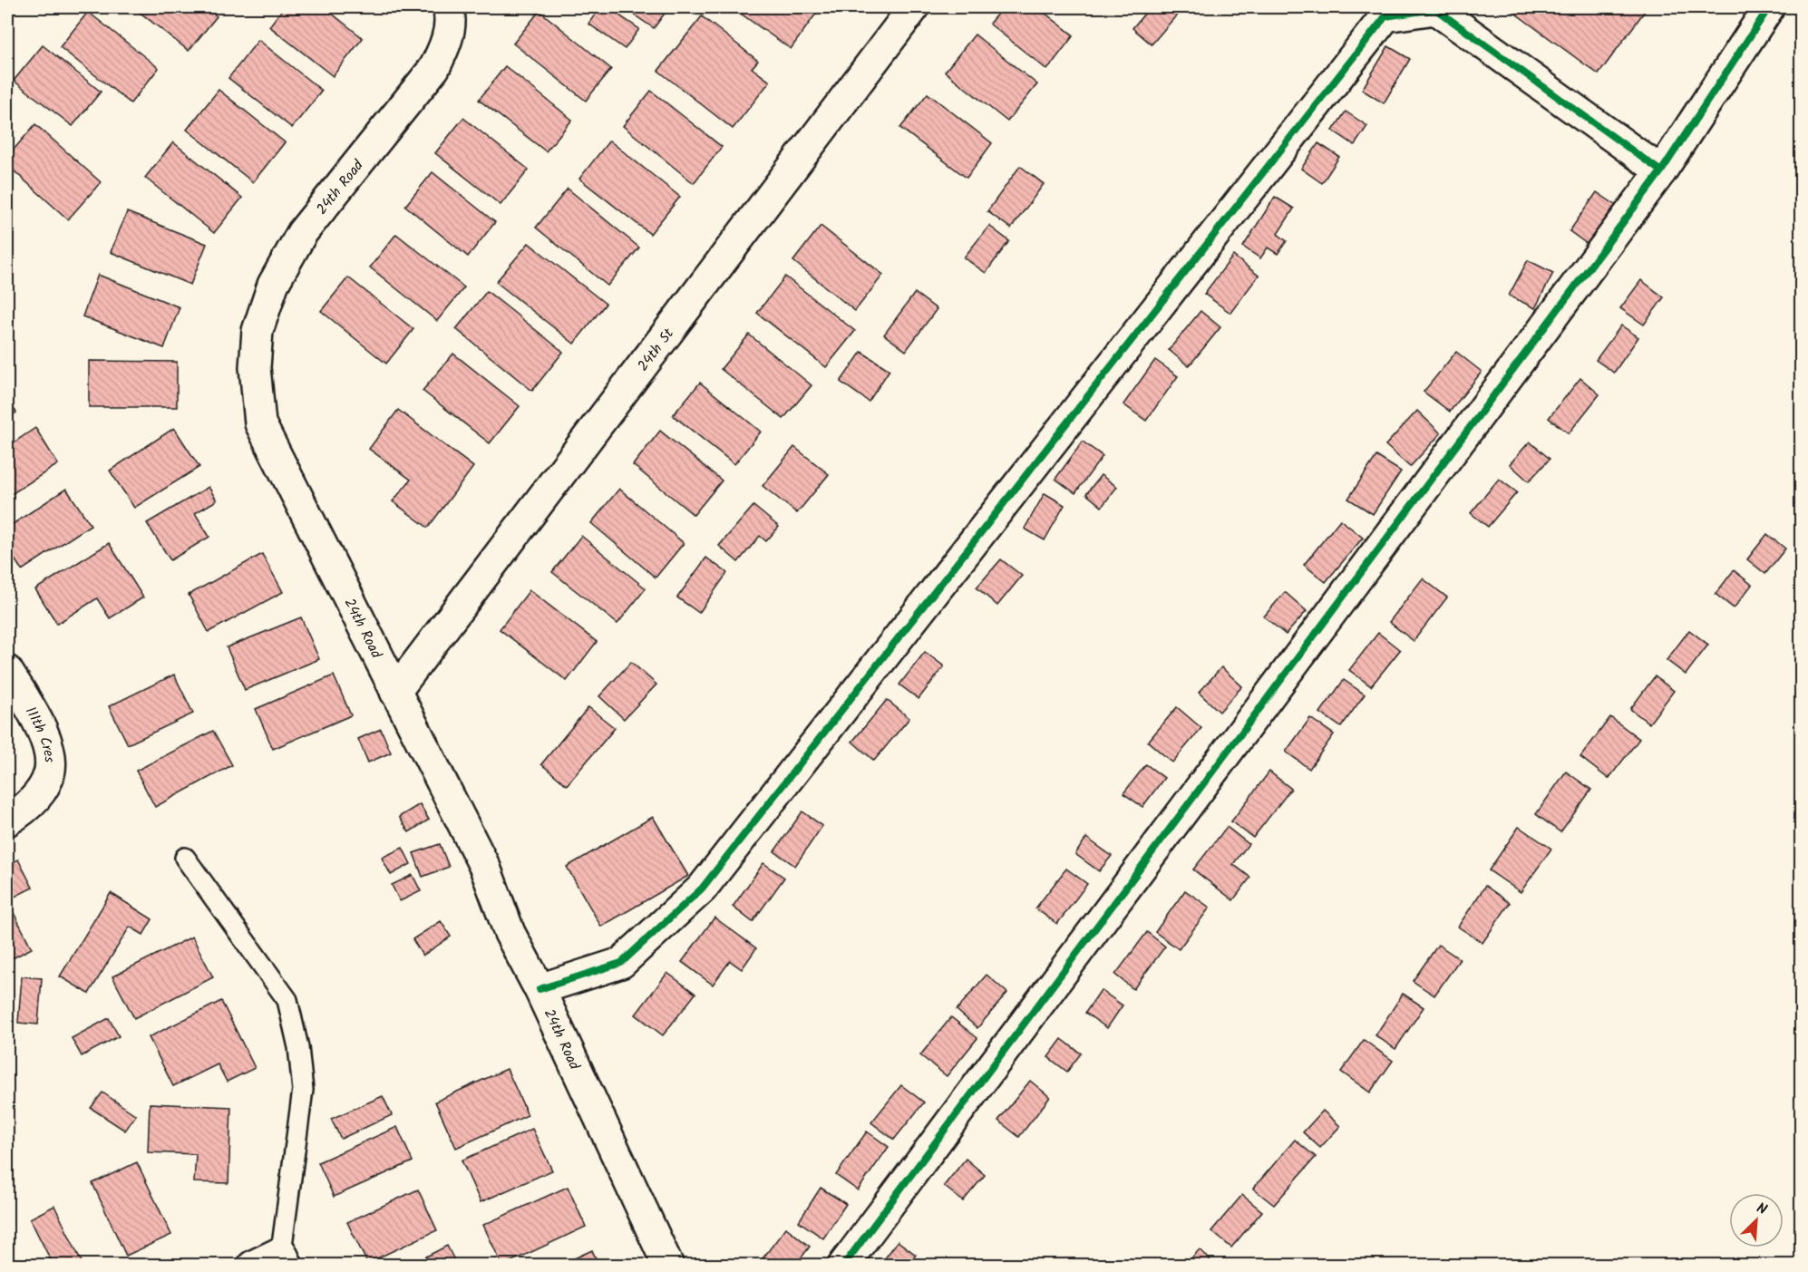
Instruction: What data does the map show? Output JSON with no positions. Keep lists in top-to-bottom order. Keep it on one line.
{"streets":{"street":["24th Road","24th St","111th Cres"]},"crossings":[["24th Road","24th St"]],"north":"top right"}
